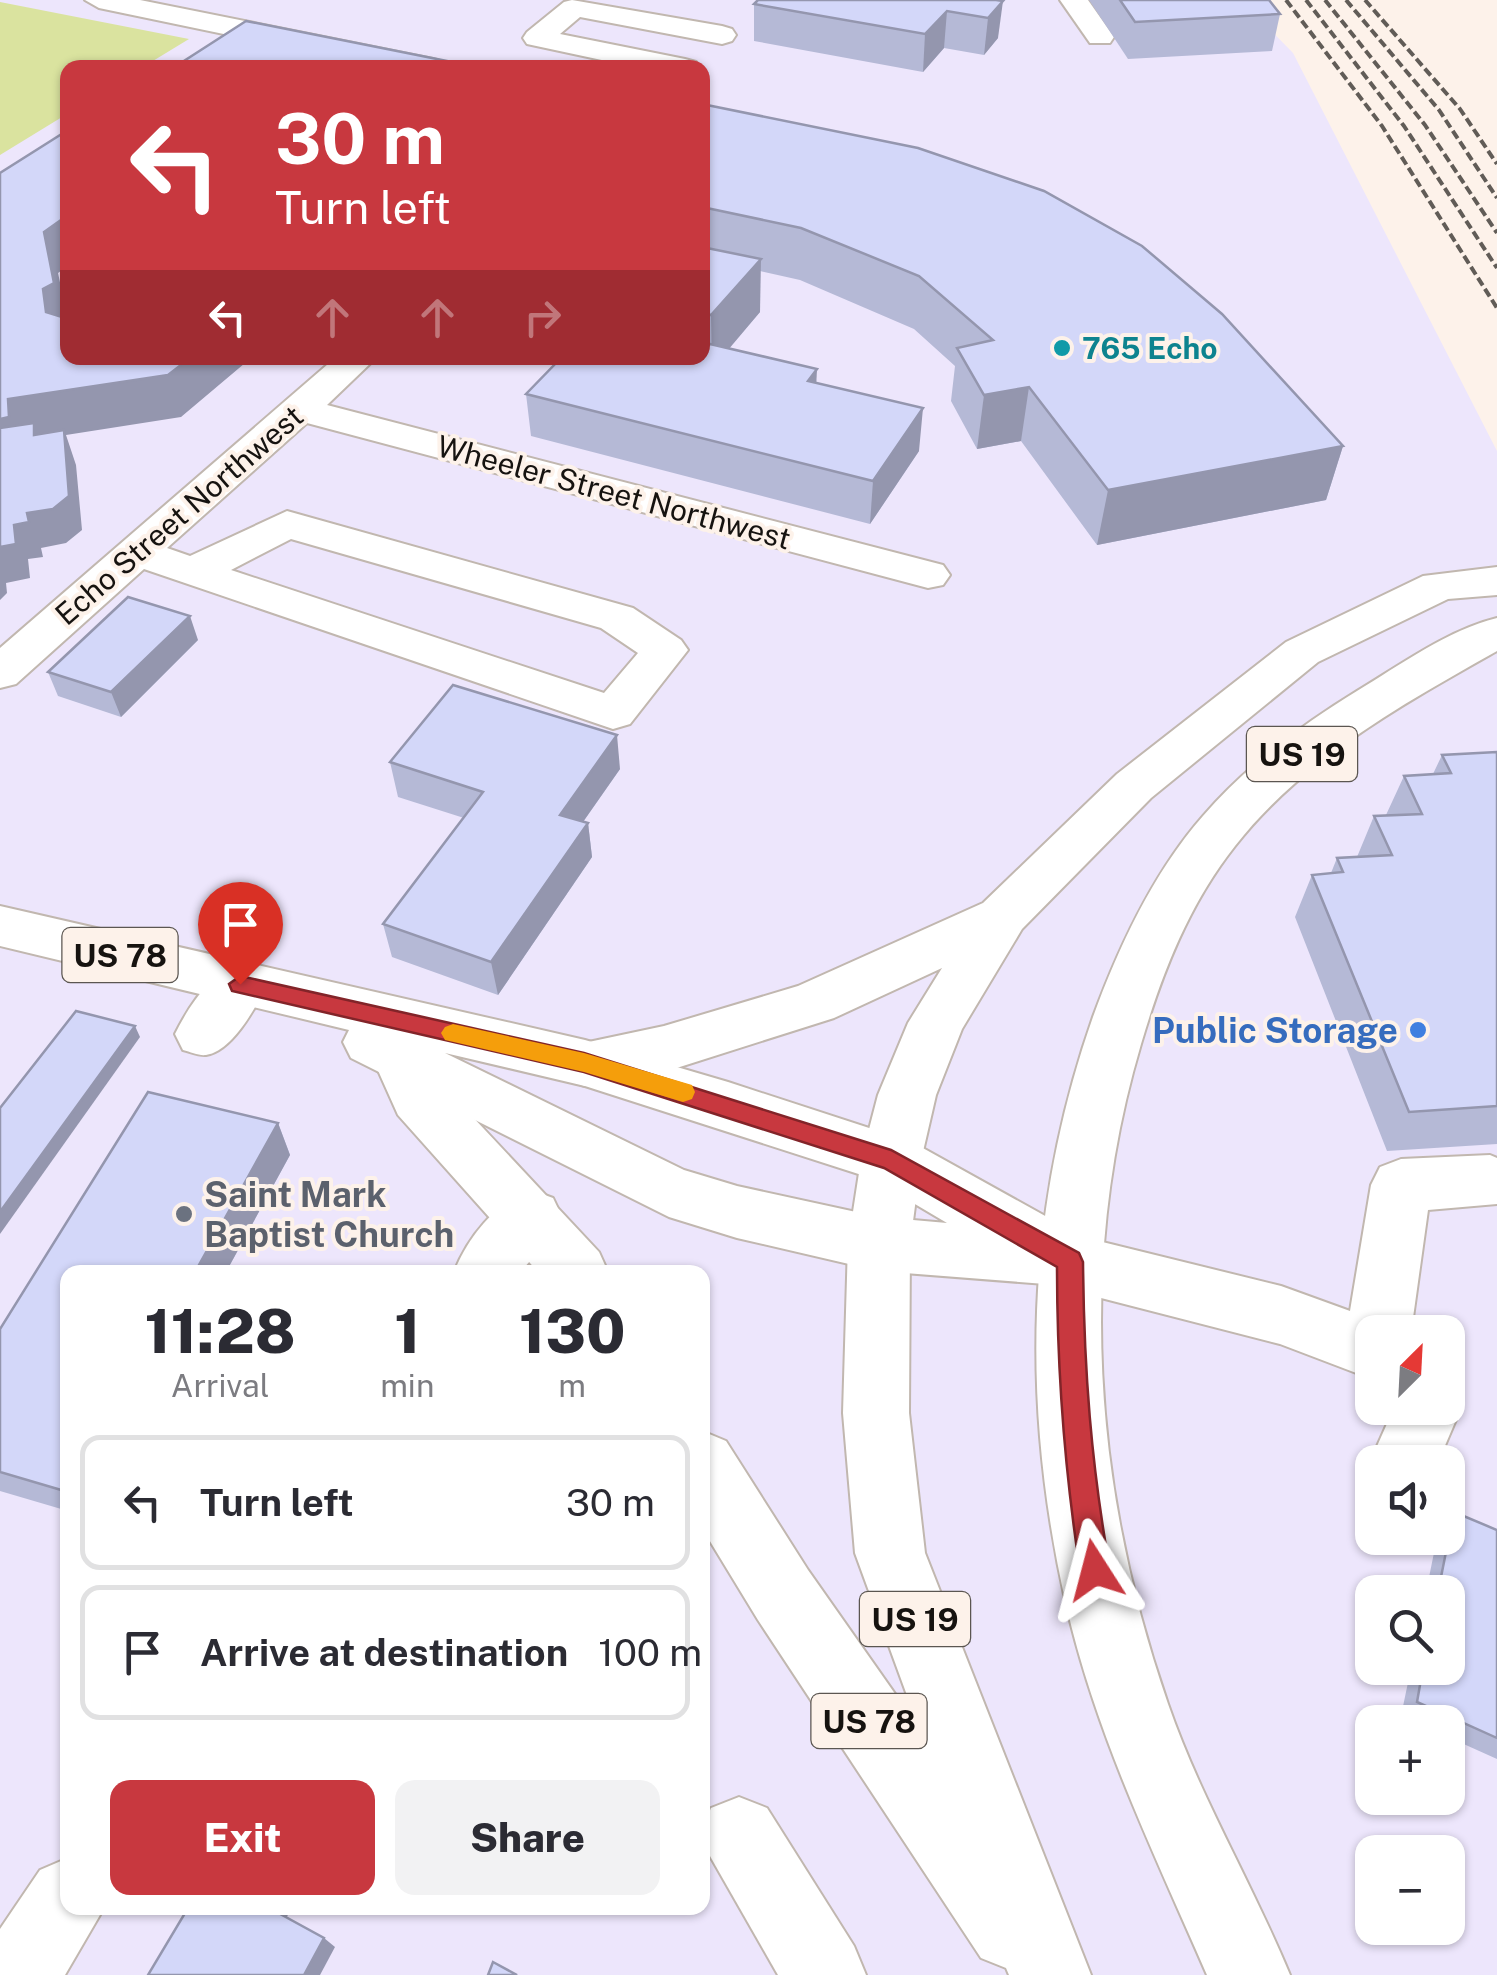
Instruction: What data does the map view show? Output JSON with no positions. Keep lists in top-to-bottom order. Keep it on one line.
{"streets":{"main road":["Wheeler Street Northwest","Echo Street Northwest","US 19","US 78"]},"crossings":[["Wheeler Street Northwest","Echo Street Northwest"],["US 19","US 78"]],"places":["765 Echo","Public Storage","Saint Mark Baptist Church"],"north":"top right","page":{"turn":["30 m","Turn left"],"eta":["11:28","Arrival","1","min","130","m"],"map_buttons":["+","−"],"list":[{"name":"Turn left","value":"30 m"},{"name":"Arrive at destination","value":"100 m"}],"buttons":["Exit","Share"]}}
